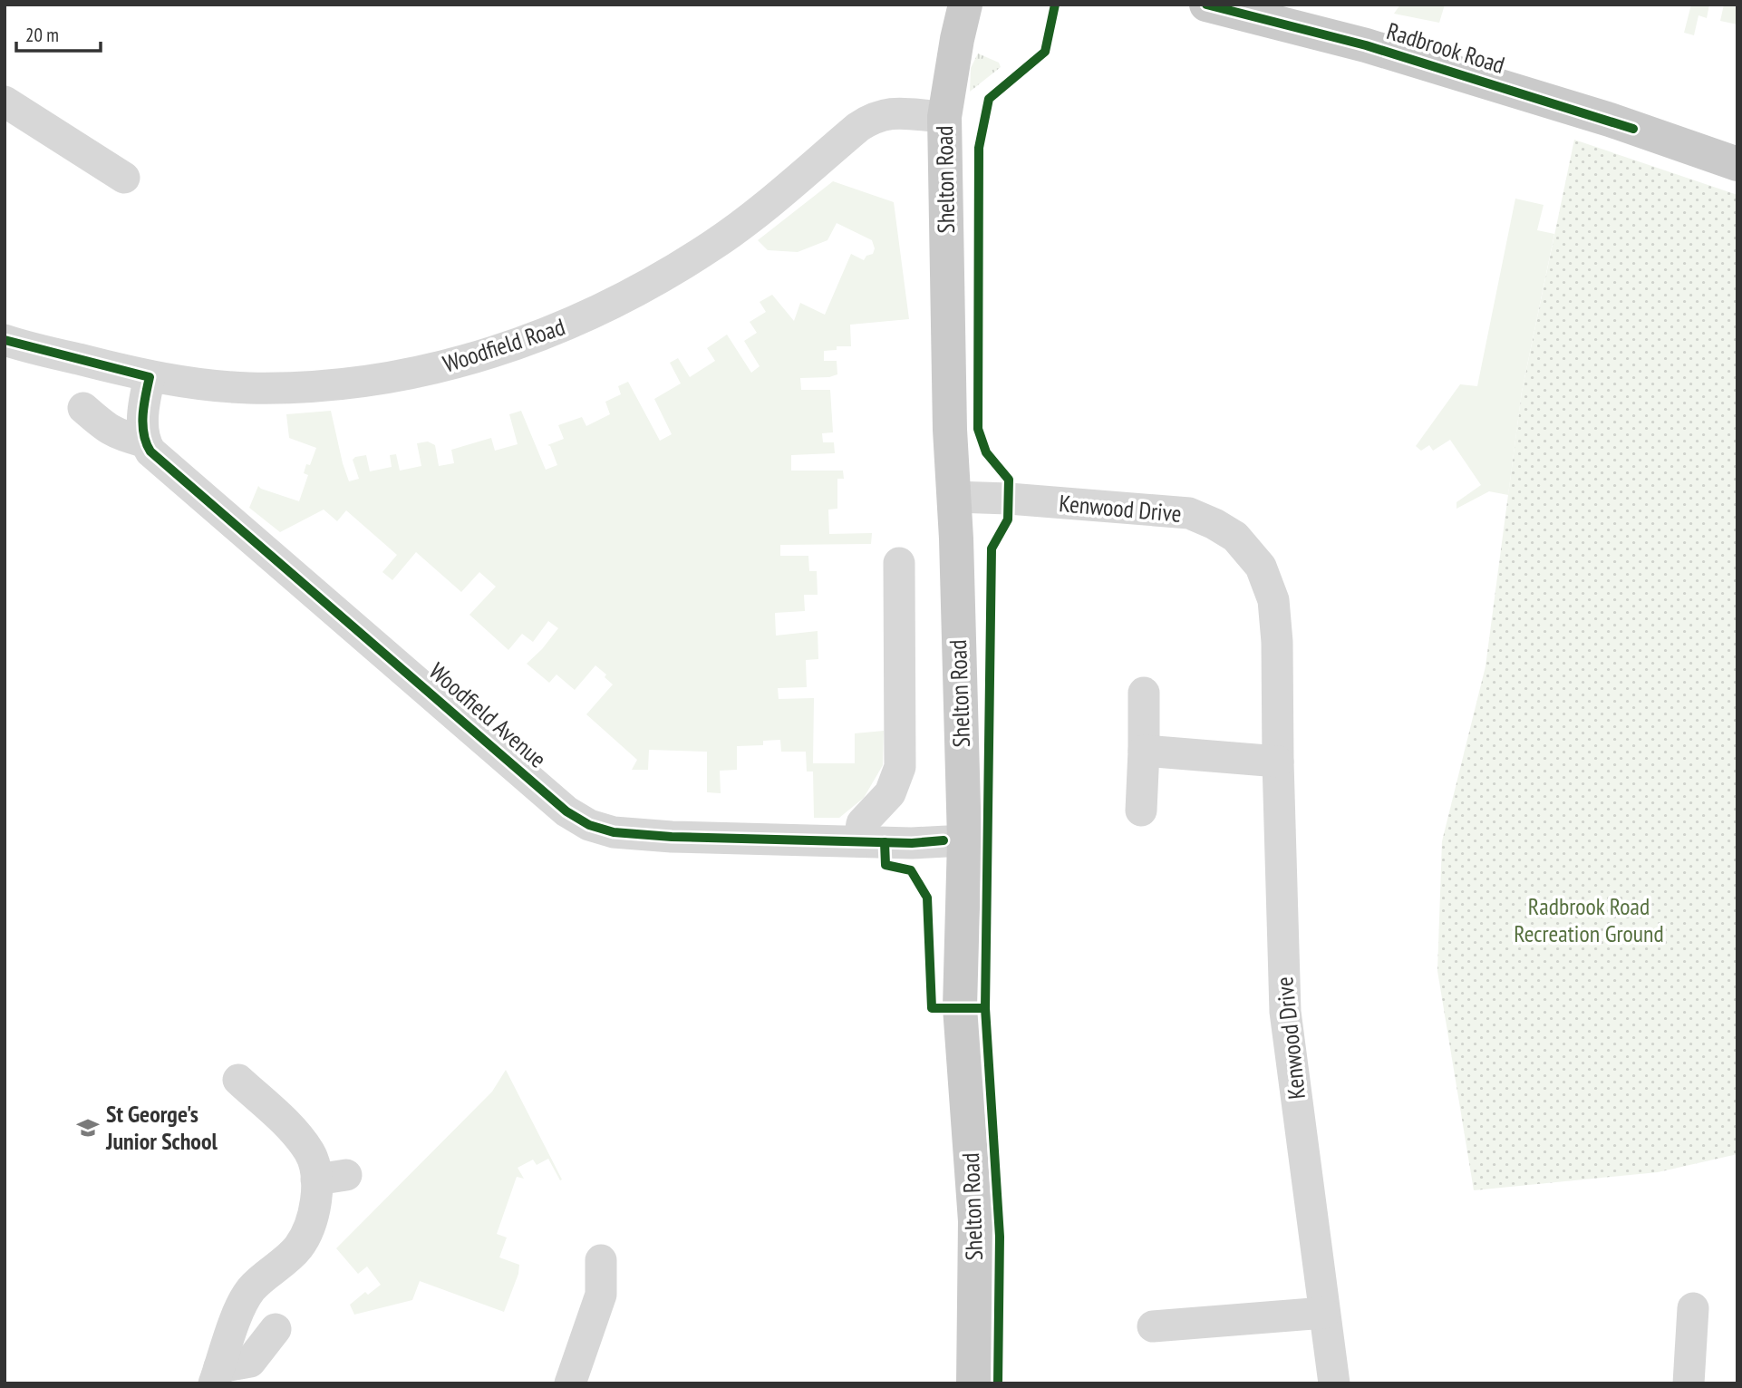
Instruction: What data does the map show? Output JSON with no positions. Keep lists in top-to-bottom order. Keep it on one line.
{"streets":{"main road":["Radbrook Road","Shelton Road"],"street":["Woodfield Road","Kenwood Drive","Woodfield Avenue"]},"crossings":[["Shelton Road","Woodfield Road"],["Shelton Road","Kenwood Drive"],["Shelton Road","Woodfield Avenue"]],"parks":["Radbrook Road Recreation Ground"],"places":{"school or university":["St George's Junior School"]},"scale_bar":"20 m"}
